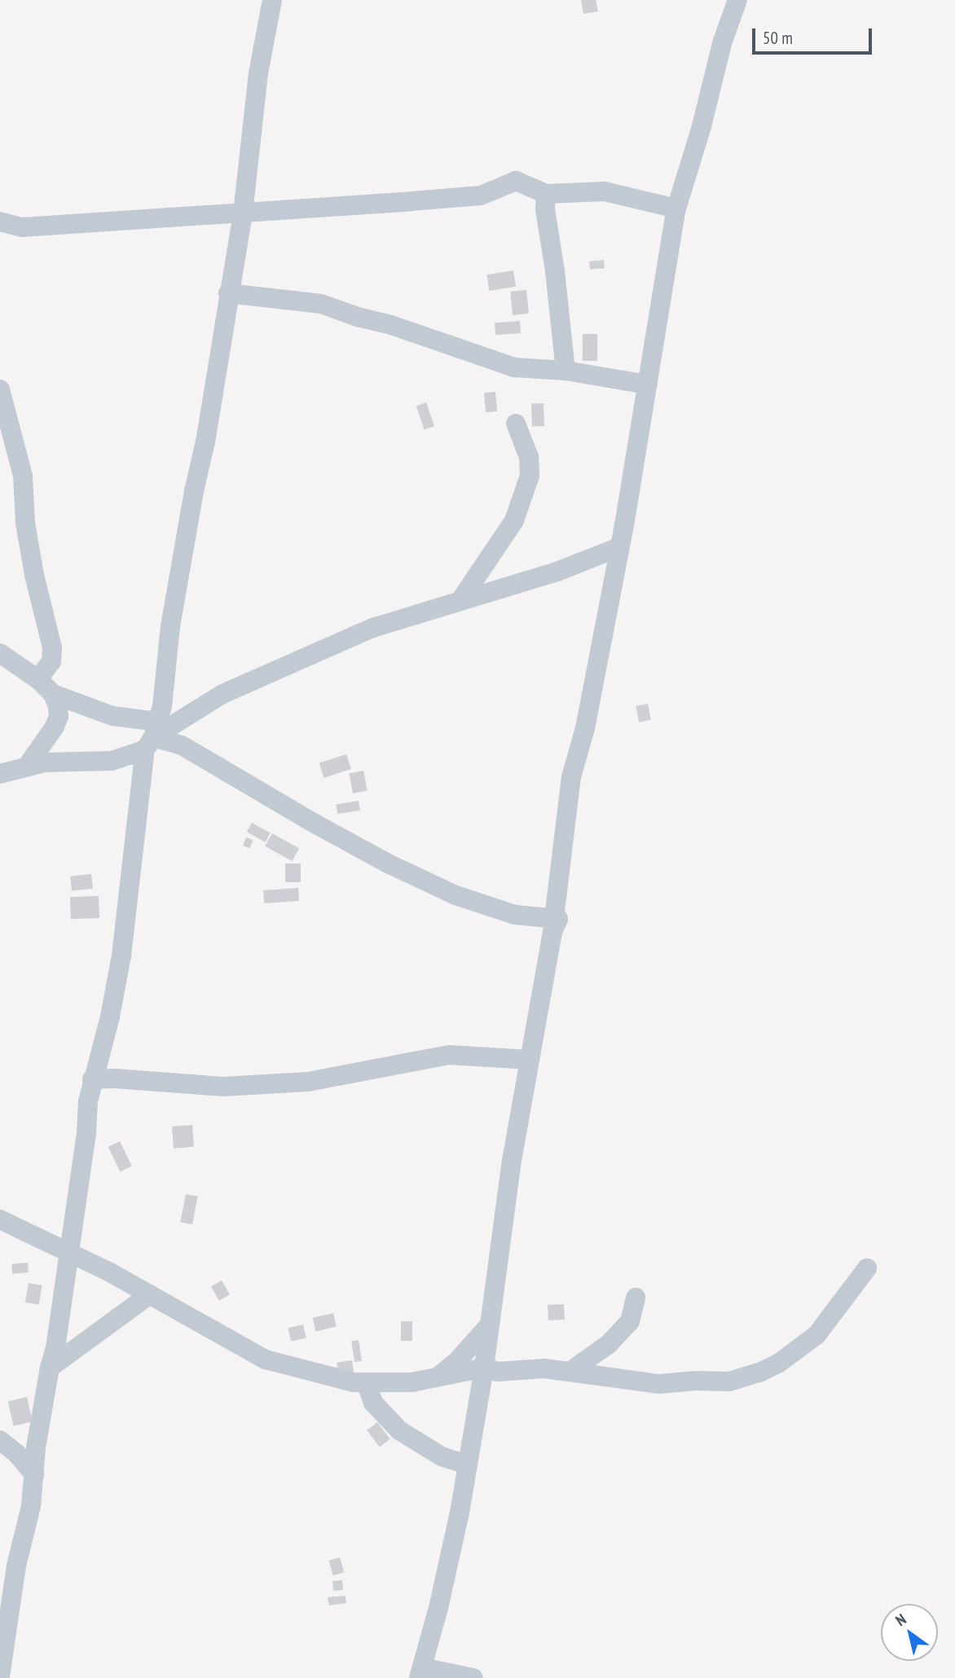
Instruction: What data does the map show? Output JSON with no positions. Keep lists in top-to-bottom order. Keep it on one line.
{"scale_bar":"50 m","north":"top left"}
